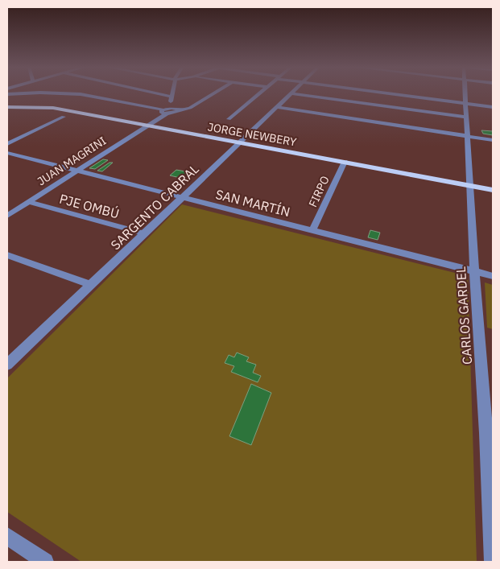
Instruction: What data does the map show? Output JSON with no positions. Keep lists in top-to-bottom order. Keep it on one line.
{"streets":{"main road":["JORGE NEWBERY"],"street":["JUAN MAGRINI","FIRPO","SAN MARTÍN","PJE OMBÚ","SARGENTO CABRAL","CARLOS GARDEL"]},"crossings":[["JORGE NEWBERY","JUAN MAGRINI"],["JORGE NEWBERY","FIRPO"],["JORGE NEWBERY","SARGENTO CABRAL"],["JORGE NEWBERY","CARLOS GARDEL"],["JUAN MAGRINI","SAN MARTÍN"],["JUAN MAGRINI","PJE OMBÚ"],["FIRPO","SAN MARTÍN"],["SAN MARTÍN","SARGENTO CABRAL"],["SAN MARTÍN","CARLOS GARDEL"],["PJE OMBÚ","SARGENTO CABRAL"]]}
